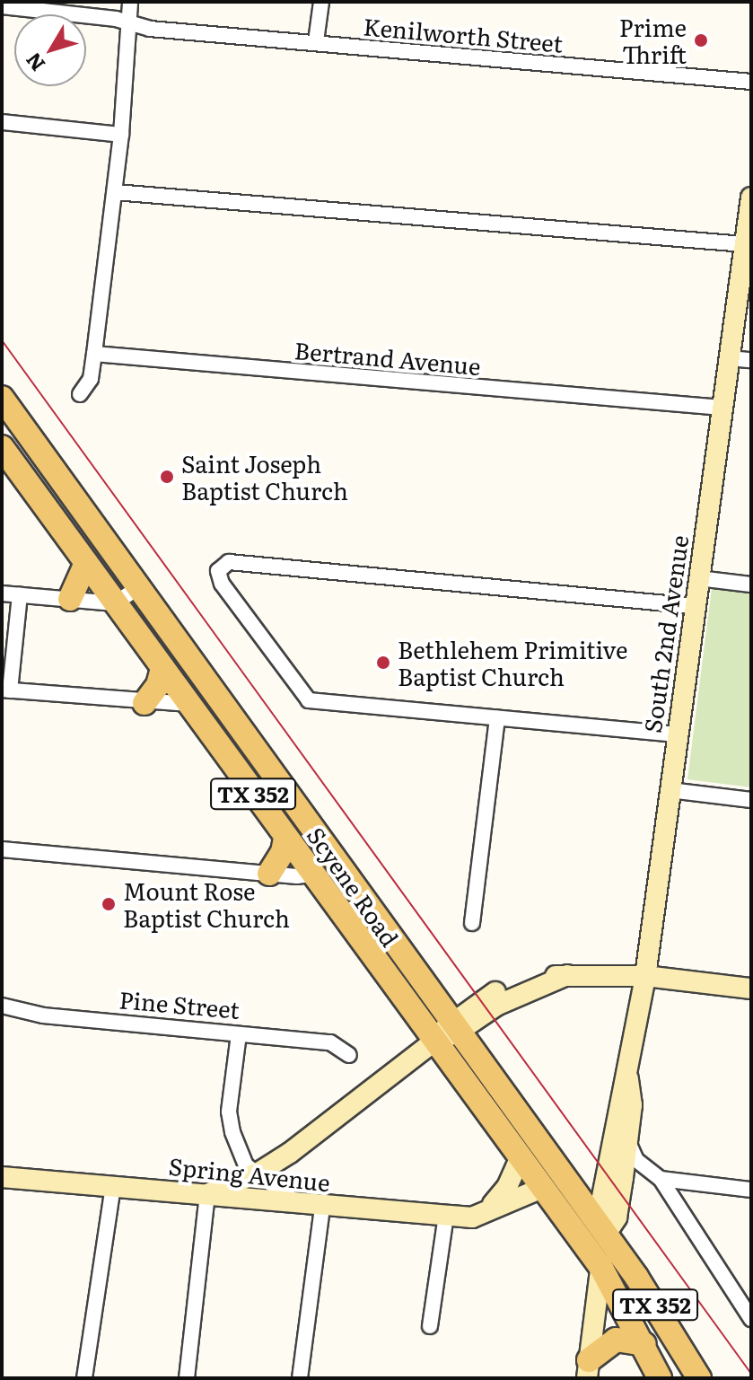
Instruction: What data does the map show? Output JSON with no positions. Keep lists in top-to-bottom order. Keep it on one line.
{"streets":{"main road":["TX 352","Scyene Road"],"street":["Kenilworth Street","Bertrand Avenue","South 2nd Avenue","Pine Street","Spring Avenue"]},"crossings":[["Bertrand Avenue","South 2nd Avenue"],["South 2nd Avenue","TX 352"],["South 2nd Avenue","Scyene Road"],["TX 352","Scyene Road"],["Scyene Road","Spring Avenue"]],"places":["Prime Thrift","Saint Joseph Baptist Church","Bethlehem Primitive Baptist Church","Mount Rose Baptist Church"],"north":"bottom left"}
